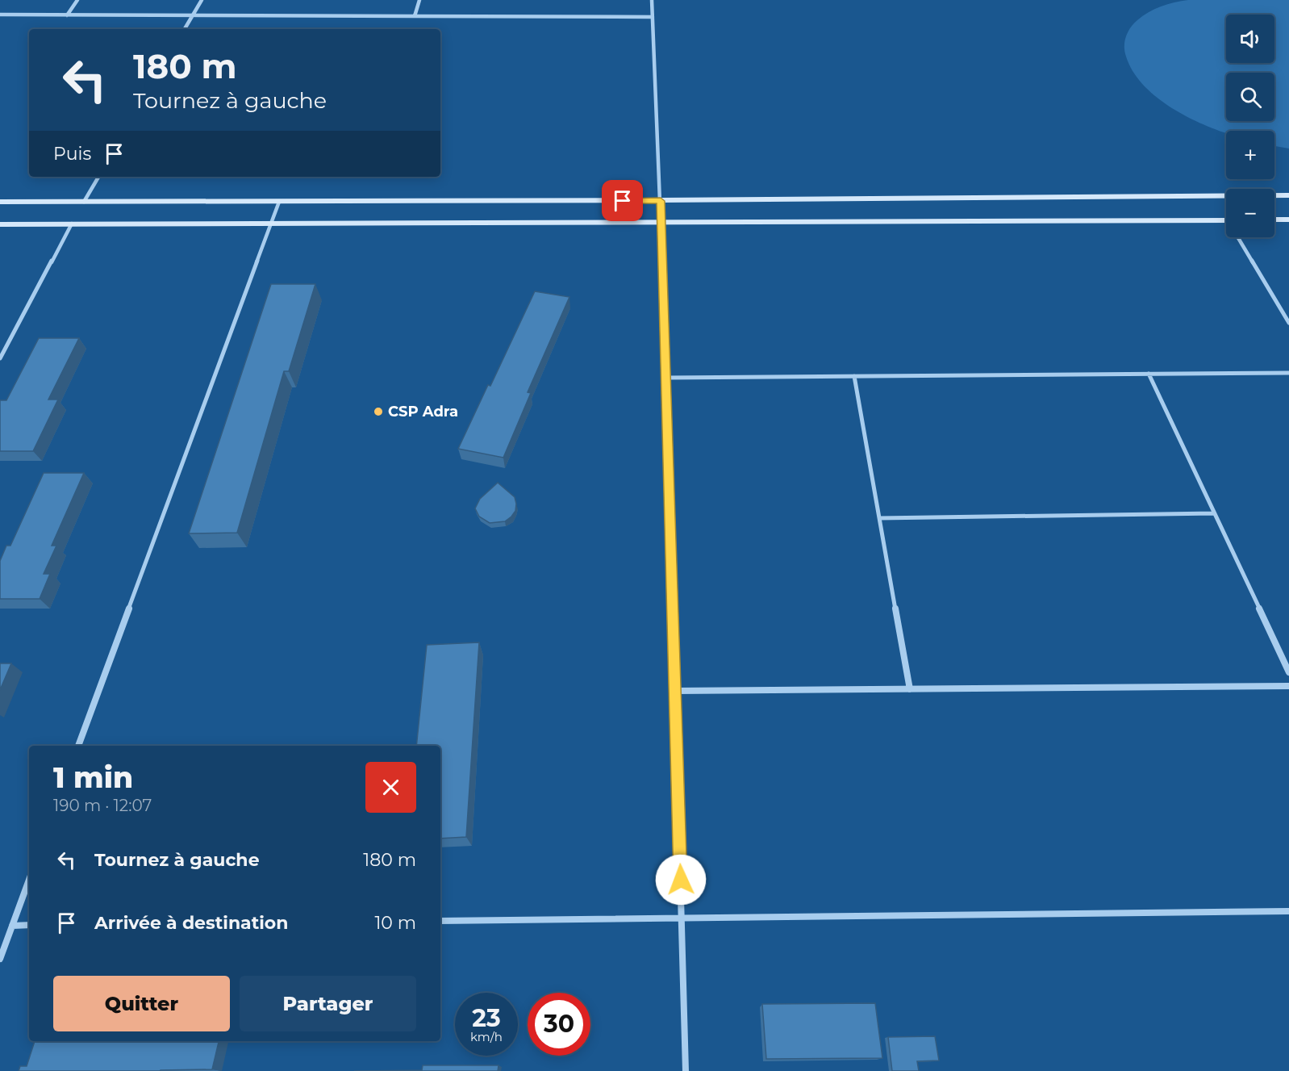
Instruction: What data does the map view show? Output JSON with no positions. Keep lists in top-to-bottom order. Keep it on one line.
{"places":["CSP Adra"],"page":{"map_buttons":["+","−"],"turn":["180 m","Tournez à gauche"],"then":"Puis","heading":["1 min","190 m · 12:07"],"list":[{"name":"Tournez à gauche","value":"180 m"},{"name":"Arrivée à destination","value":"10 m"}],"buttons":["Quitter","Partager"],"speed":"23 km/h","limit":"30"}}
